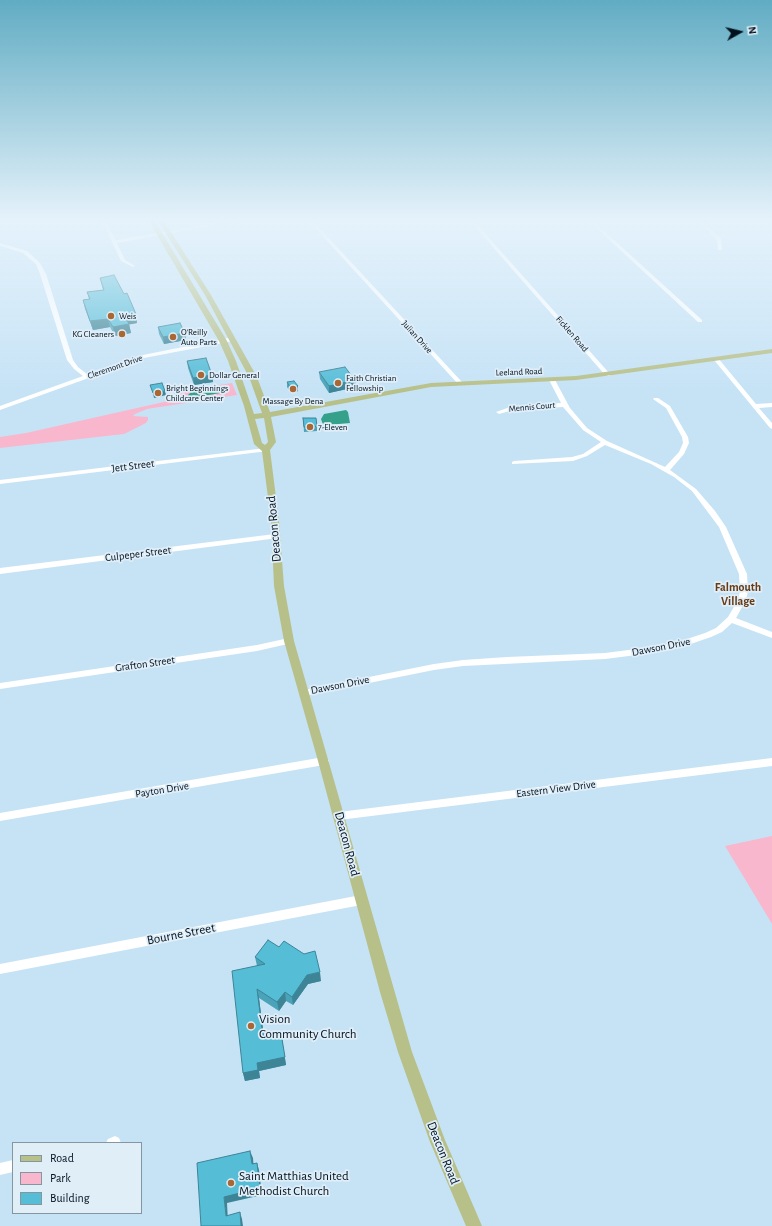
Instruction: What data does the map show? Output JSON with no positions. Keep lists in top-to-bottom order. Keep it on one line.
{"streets":{"main road":["Leeland Road","Deacon Road"],"street":["Ficklen Road","Julian Drive","Cleremont Drive","Mennis Court","Jett Street","Culpeper Street","Dawson Drive","Grafton Street","Eastern View Drive","Payton Drive","Bourne Street"]},"crossings":[["Ficklen Road","Leeland Road"],["Julian Drive","Leeland Road"],["Cleremont Drive","Deacon Road"],["Leeland Road","Deacon Road"],["Leeland Road","Dawson Drive"],["Mennis Court","Dawson Drive"],["Jett Street","Deacon Road"],["Deacon Road","Culpeper Street"],["Deacon Road","Dawson Drive"],["Deacon Road","Grafton Street"],["Deacon Road","Eastern View Drive"],["Deacon Road","Payton Drive"],["Deacon Road","Bourne Street"]],"districts":["Falmouth Village"],"places":["Weis","KG Cleaners","O'Reilly Auto Parts","Dollar General","Faith Christian Fellowship","Massage By Dena","Bright Beginnings Childcare Center","7-Eleven","Vision Community Church","Saint Matthias United Methodist Church"],"legend":["Road","Park","Building"],"north":"right"}
